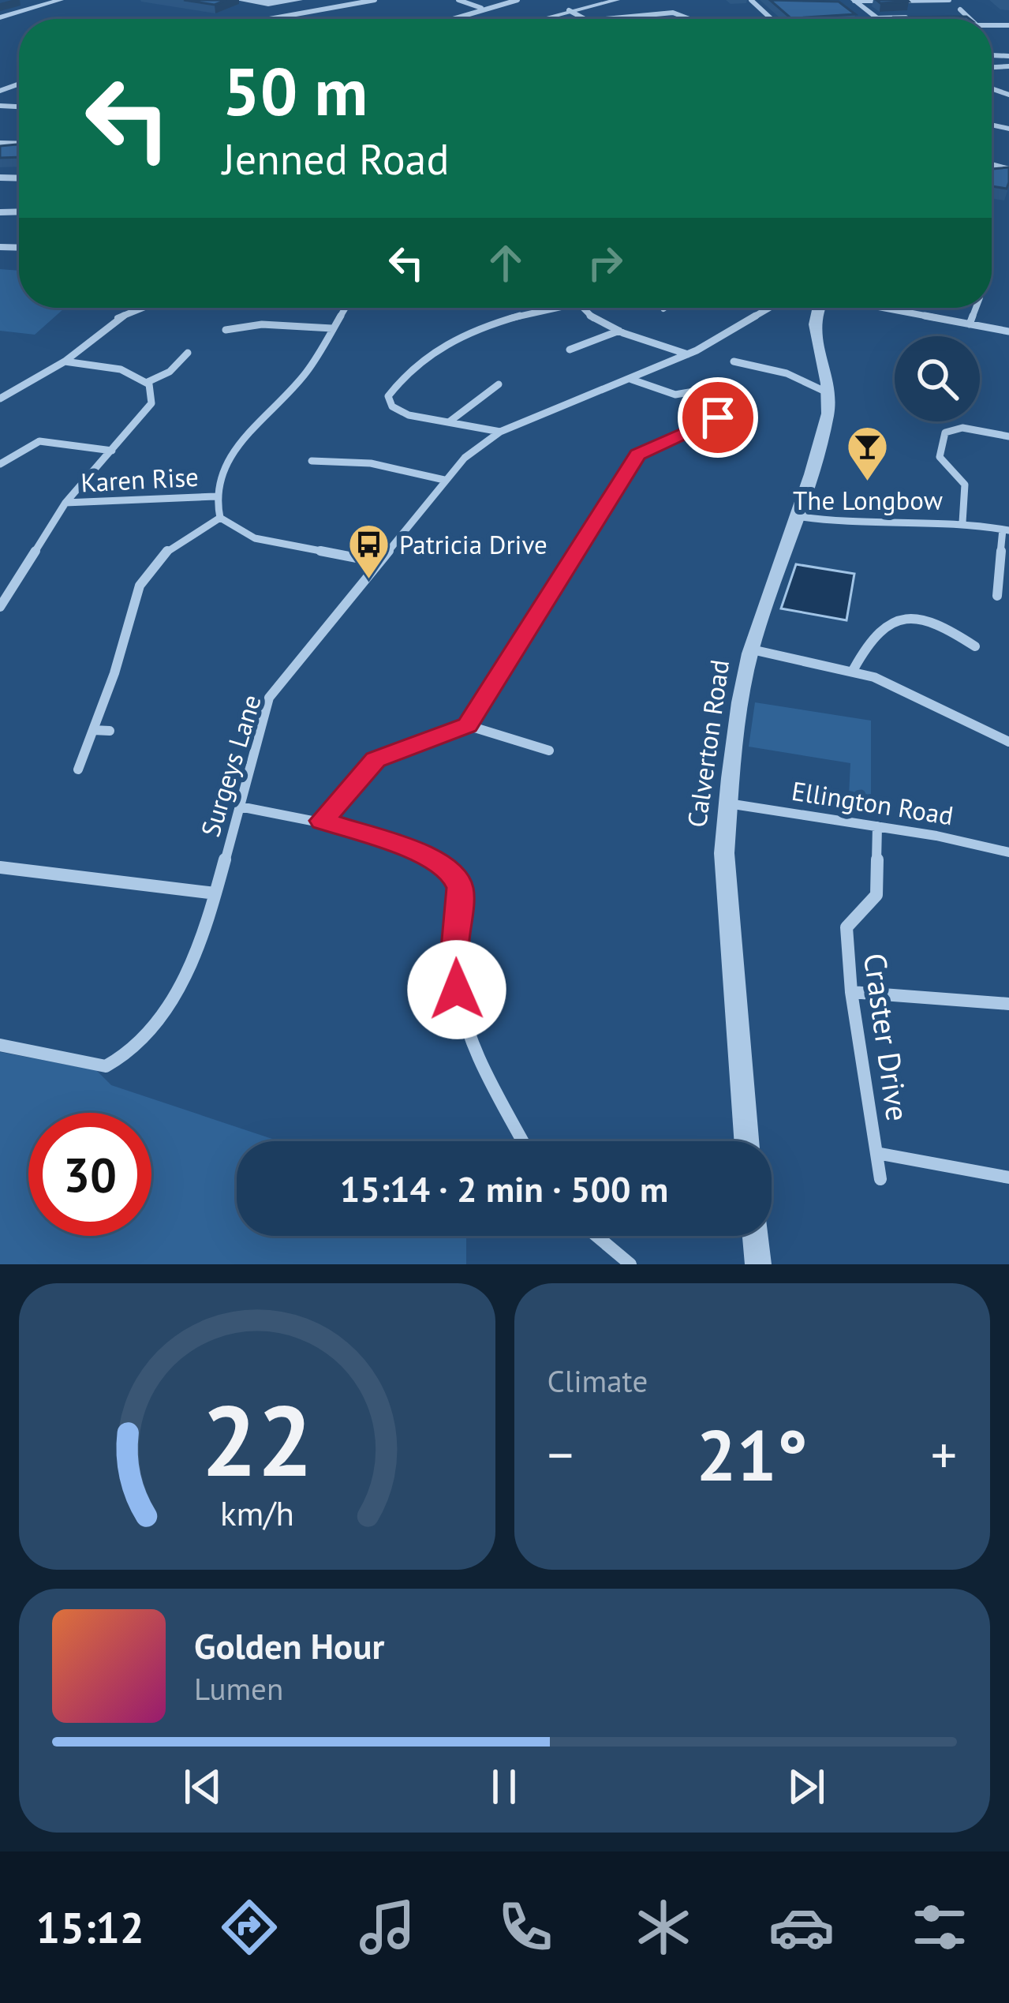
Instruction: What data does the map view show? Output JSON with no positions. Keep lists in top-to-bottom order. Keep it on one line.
{"streets":{"street":["Karen Rise","Calverton Road","Surgeys Lane","Ellington Road","Craster Drive"]},"crossings":[["Calverton Road","Ellington Road"],["Ellington Road","Craster Drive"]],"places":{"bar":["The Longbow"],"bus stop":["Patricia Drive"]},"page":{"turn":["50 m","Jenned Road"],"limit":"30","trip":"15:14 · 2 min · 500 m","tile":"Climate","heat":["−","21°","+"],"song":["Golden Hour","Lumen"],"tabs":"15:12","gauge":["22","km/h"]}}
